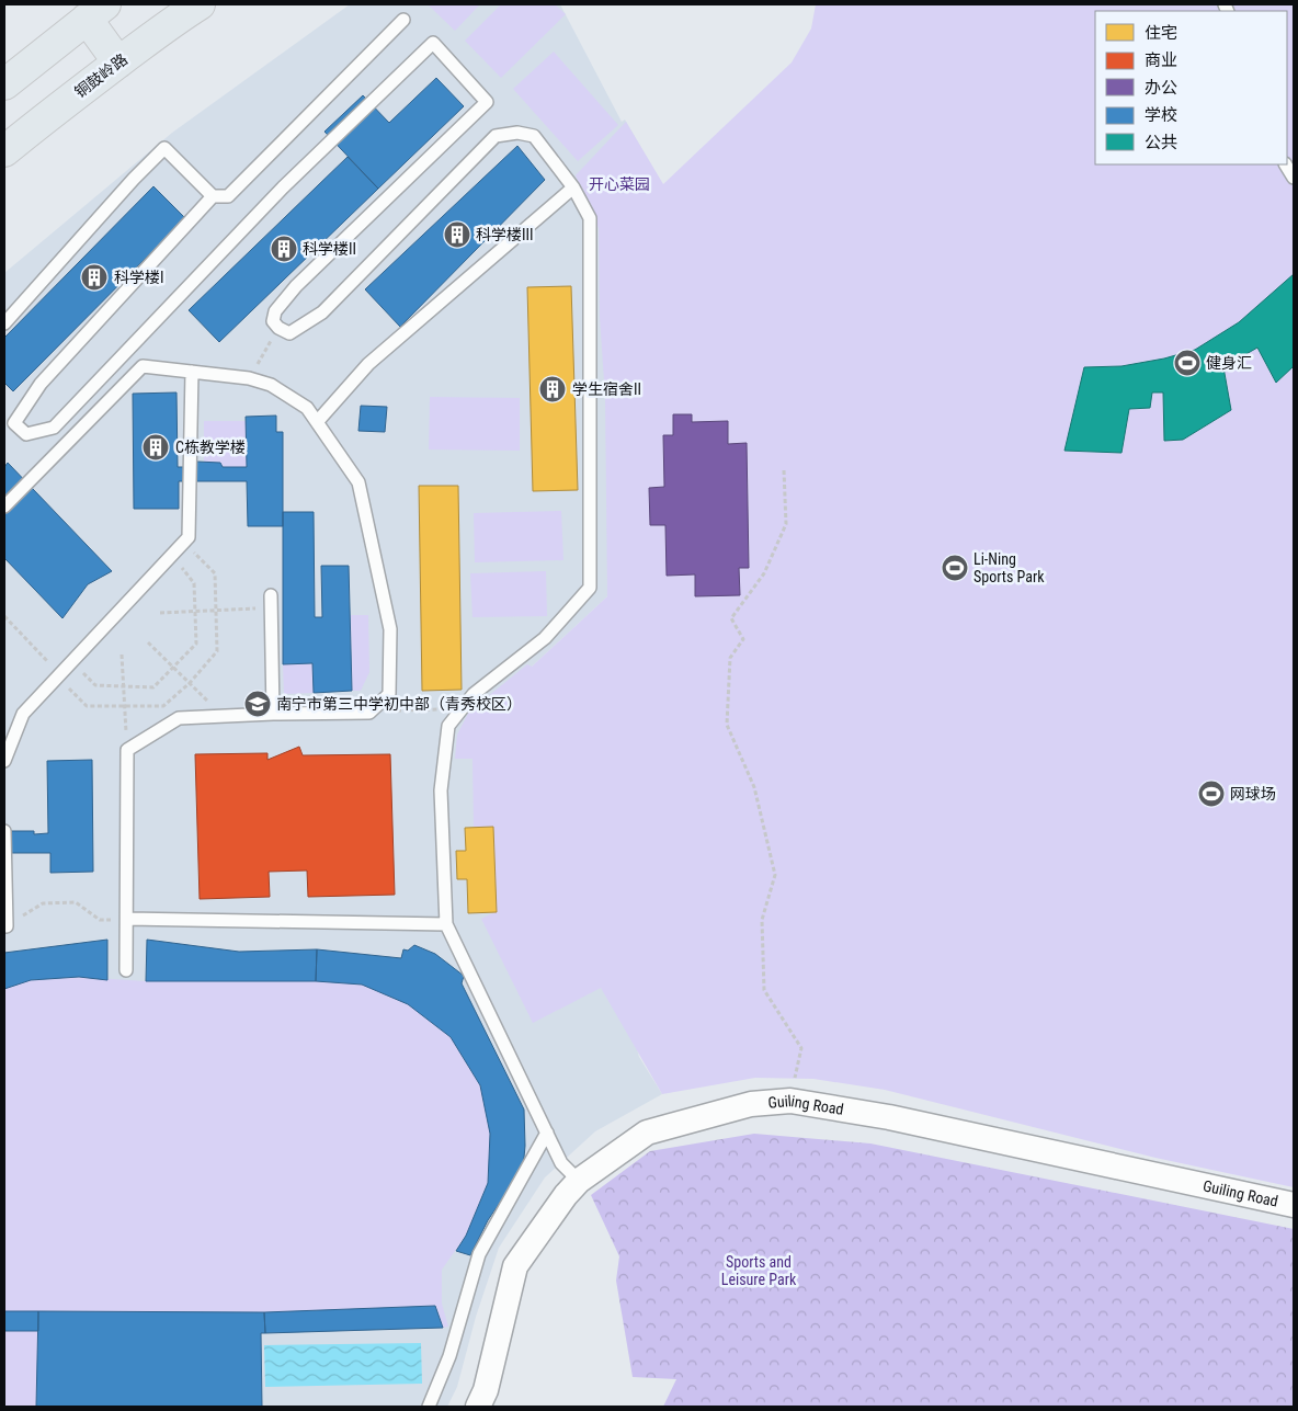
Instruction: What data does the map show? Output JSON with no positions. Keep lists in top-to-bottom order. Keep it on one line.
{"streets":{"main road":["铜鼓岭路"],"street":["Guiling Road"]},"parks":["开心菜园","Sports and Leisure Park"],"places":{"building":["科学楼III","科学楼II","科学楼I","学生宿舍II","C栋教学楼"],"sports":["健身汇","Li-Ning Sports Park","网球场"],"school or university":["南宁市第三中学初中部（青秀校区）"]},"legend":["住宅","商业","办公","学校","公共"]}
